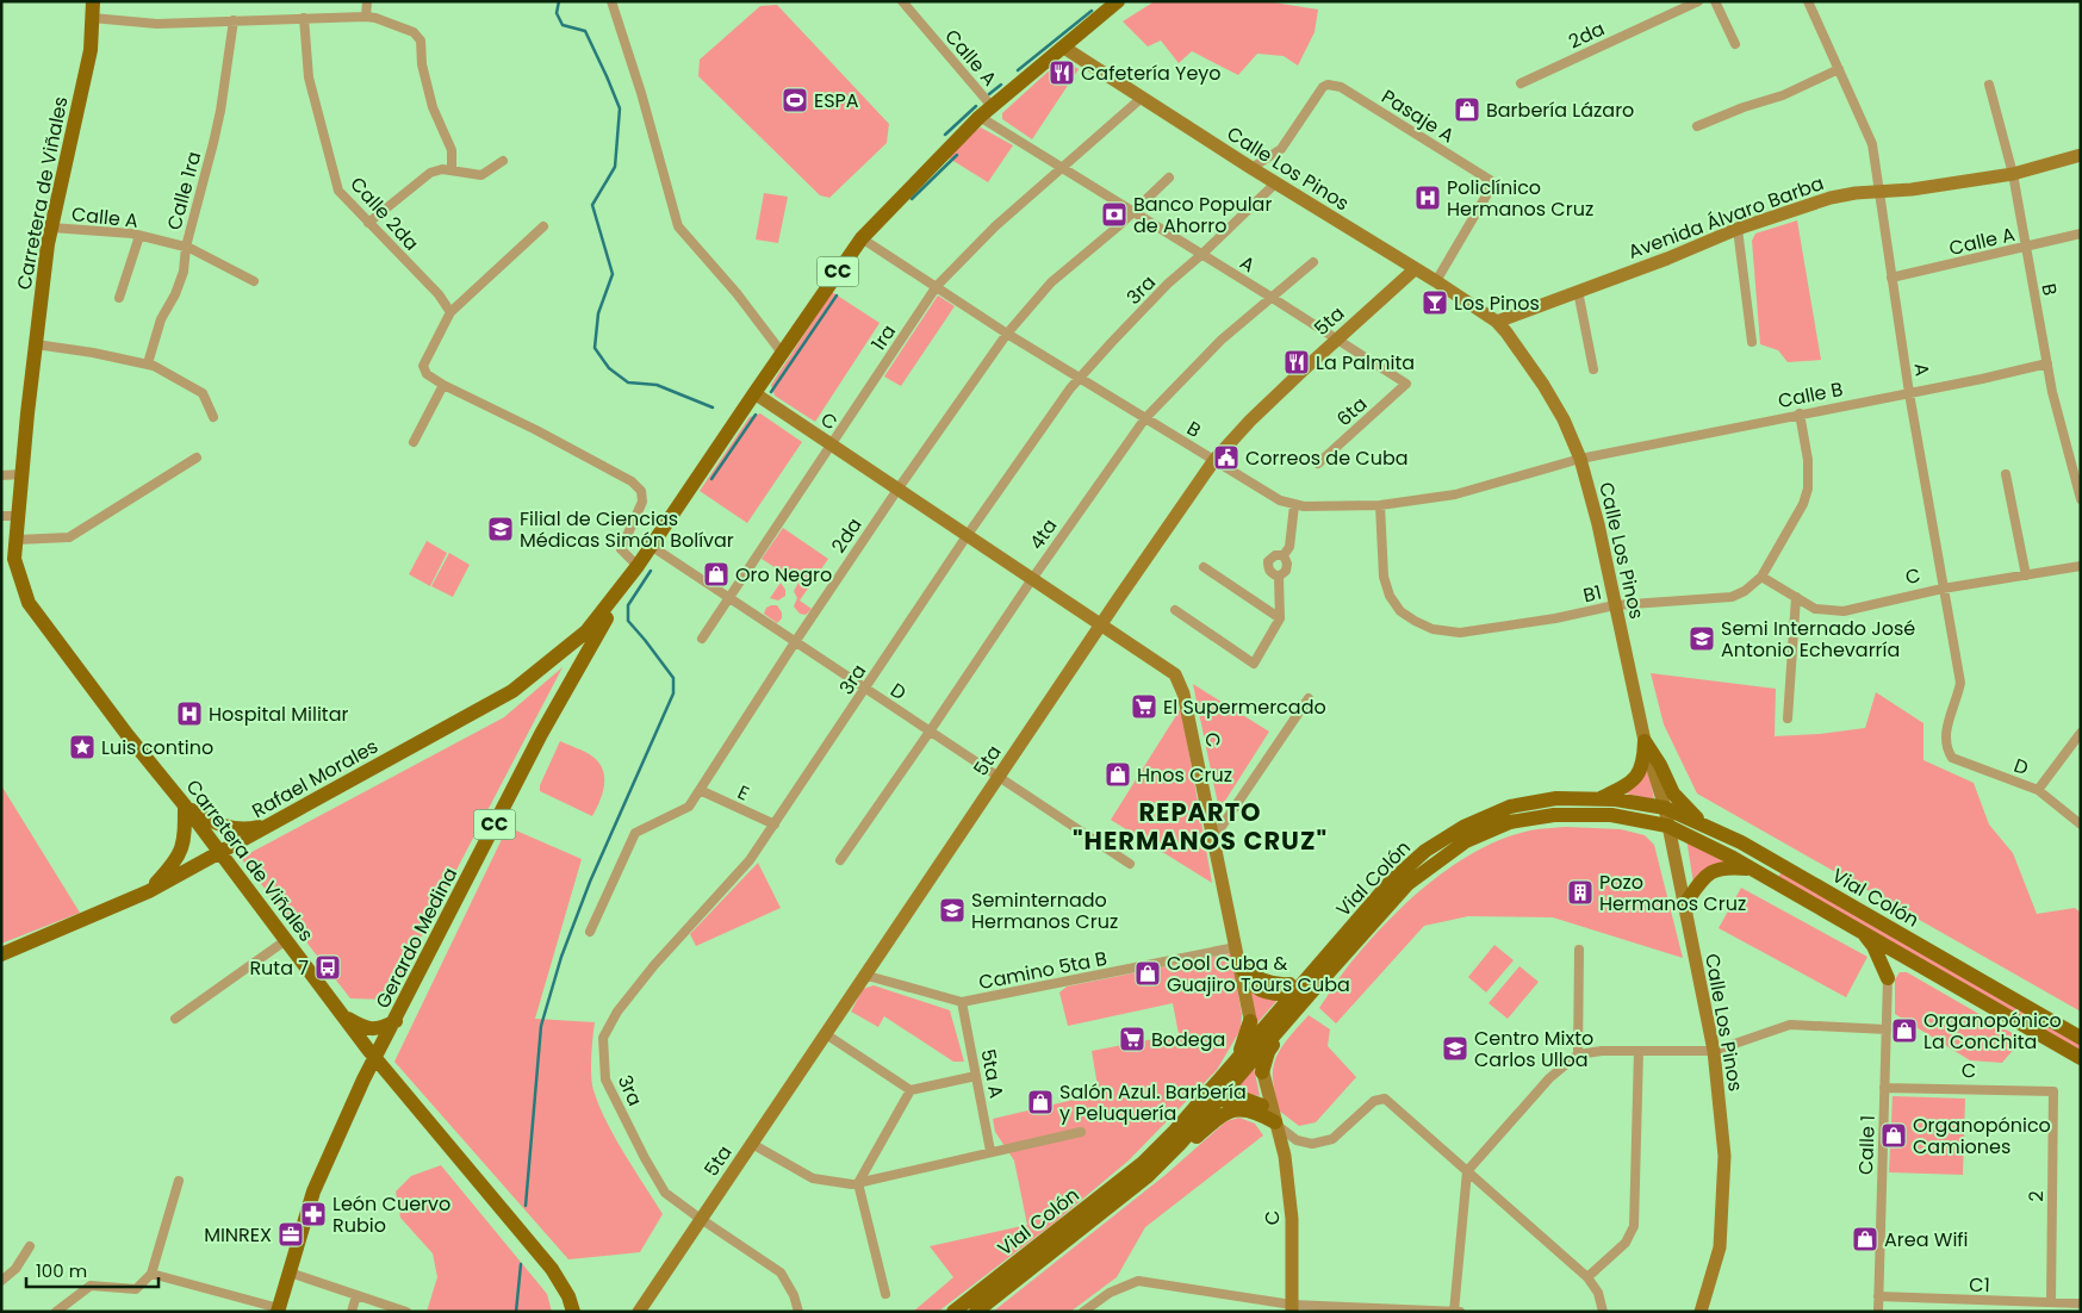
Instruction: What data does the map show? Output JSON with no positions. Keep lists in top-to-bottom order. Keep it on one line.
{"streets":{"main road":["Carretera de Viñales","CC","Rafael Morales","Vial Colón","Gerardo Medina"],"street":["2da","Calle A","Pasaje A","Calle Los Pinos","Calle 1ra","Calle 2da","Avenida Álvaro Barba","A","3ra","B","5ta","1ra","Calle B","6ta","C","4ta","B1","D","E","Camino 5ta B","5ta A","Calle 1","2","C1"]},"crossings":[["2da","A"],["2da","B"],["2da","C"],["2da","D"],["2da","E"],["Calle A","Calle 1ra"],["Calle A","Carretera de Viñales"],["Calle A","A"],["Calle A","CC"],["Calle A","B"],["Pasaje A","Calle Los Pinos"],["Calle Los Pinos","Avenida Álvaro Barba"],["Calle Los Pinos","CC"],["Calle Los Pinos","3ra"],["Calle Los Pinos","B"],["Calle Los Pinos","5ta"],["Calle Los Pinos","1ra"],["Calle Los Pinos","Calle B"],["Calle Los Pinos","B1"],["Calle Los Pinos","Vial Colón"],["Carretera de Viñales","Rafael Morales"],["Carretera de Viñales","Gerardo Medina"],["Avenida Álvaro Barba","A"],["Avenida Álvaro Barba","B"],["A","CC"],["A","3ra"],["A","5ta"],["A","1ra"],["A","Calle B"],["A","6ta"],["A","C"],["A","4ta"],["A","D"],["CC","B"],["CC","C"],["CC","D"],["CC","Rafael Morales"],["CC","Gerardo Medina"],["3ra","B"],["3ra","5ta"],["3ra","C"],["3ra","D"],["3ra","E"],["B","5ta"],["B","1ra"],["B","Calle B"],["B","4ta"],["B","B1"],["5ta","C"],["5ta","D"],["5ta","Camino 5ta B"],["1ra","C"],["1ra","D"],["Calle B","B1"],["C","4ta"],["C","B1"],["C","Vial Colón"],["C","Camino 5ta B"],["C","Calle 1"],["C","2"],["4ta","D"],["Rafael Morales","Gerardo Medina"],["Camino 5ta B","5ta A"],["Calle 1","C1"],["2","C1"]],"districts":["REPARTO \"HERMANOS CRUZ\""],"places":{"restaurant":["Cafetería Yeyo","La Palmita"],"sports":["ESPA"],"shop":["Barbería Lázaro","Oro Negro","Hnos Cruz","Cool Cuba & Guajiro Tours Cuba","Organopónico La Conchita","Salón Azul. Barbería y Peluquería","Organopónico Camiones","Area Wifi"],"hospital":["Policlínico Hermanos Cruz","Hospital Militar"],"bank":["Banco Popular de Ahorro"],"bar":["Los Pinos"],"public building":["Correos de Cuba"],"school or university":["Filial de Ciencias Médicas Simón Bolívar","Semi Internado José Antonio Echevarría","Seminternado Hermanos Cruz","Centro Mixto Carlos Ulloa"],"supermarket":["El Supermercado","Bodega"],"place":["Luis contino"],"building":["Pozo Hermanos Cruz"],"bus stop":["Ruta 7"],"pharmacy":["León Cuervo Rubio"],"office":["MINREX"]},"scale_bar":"100 m"}
